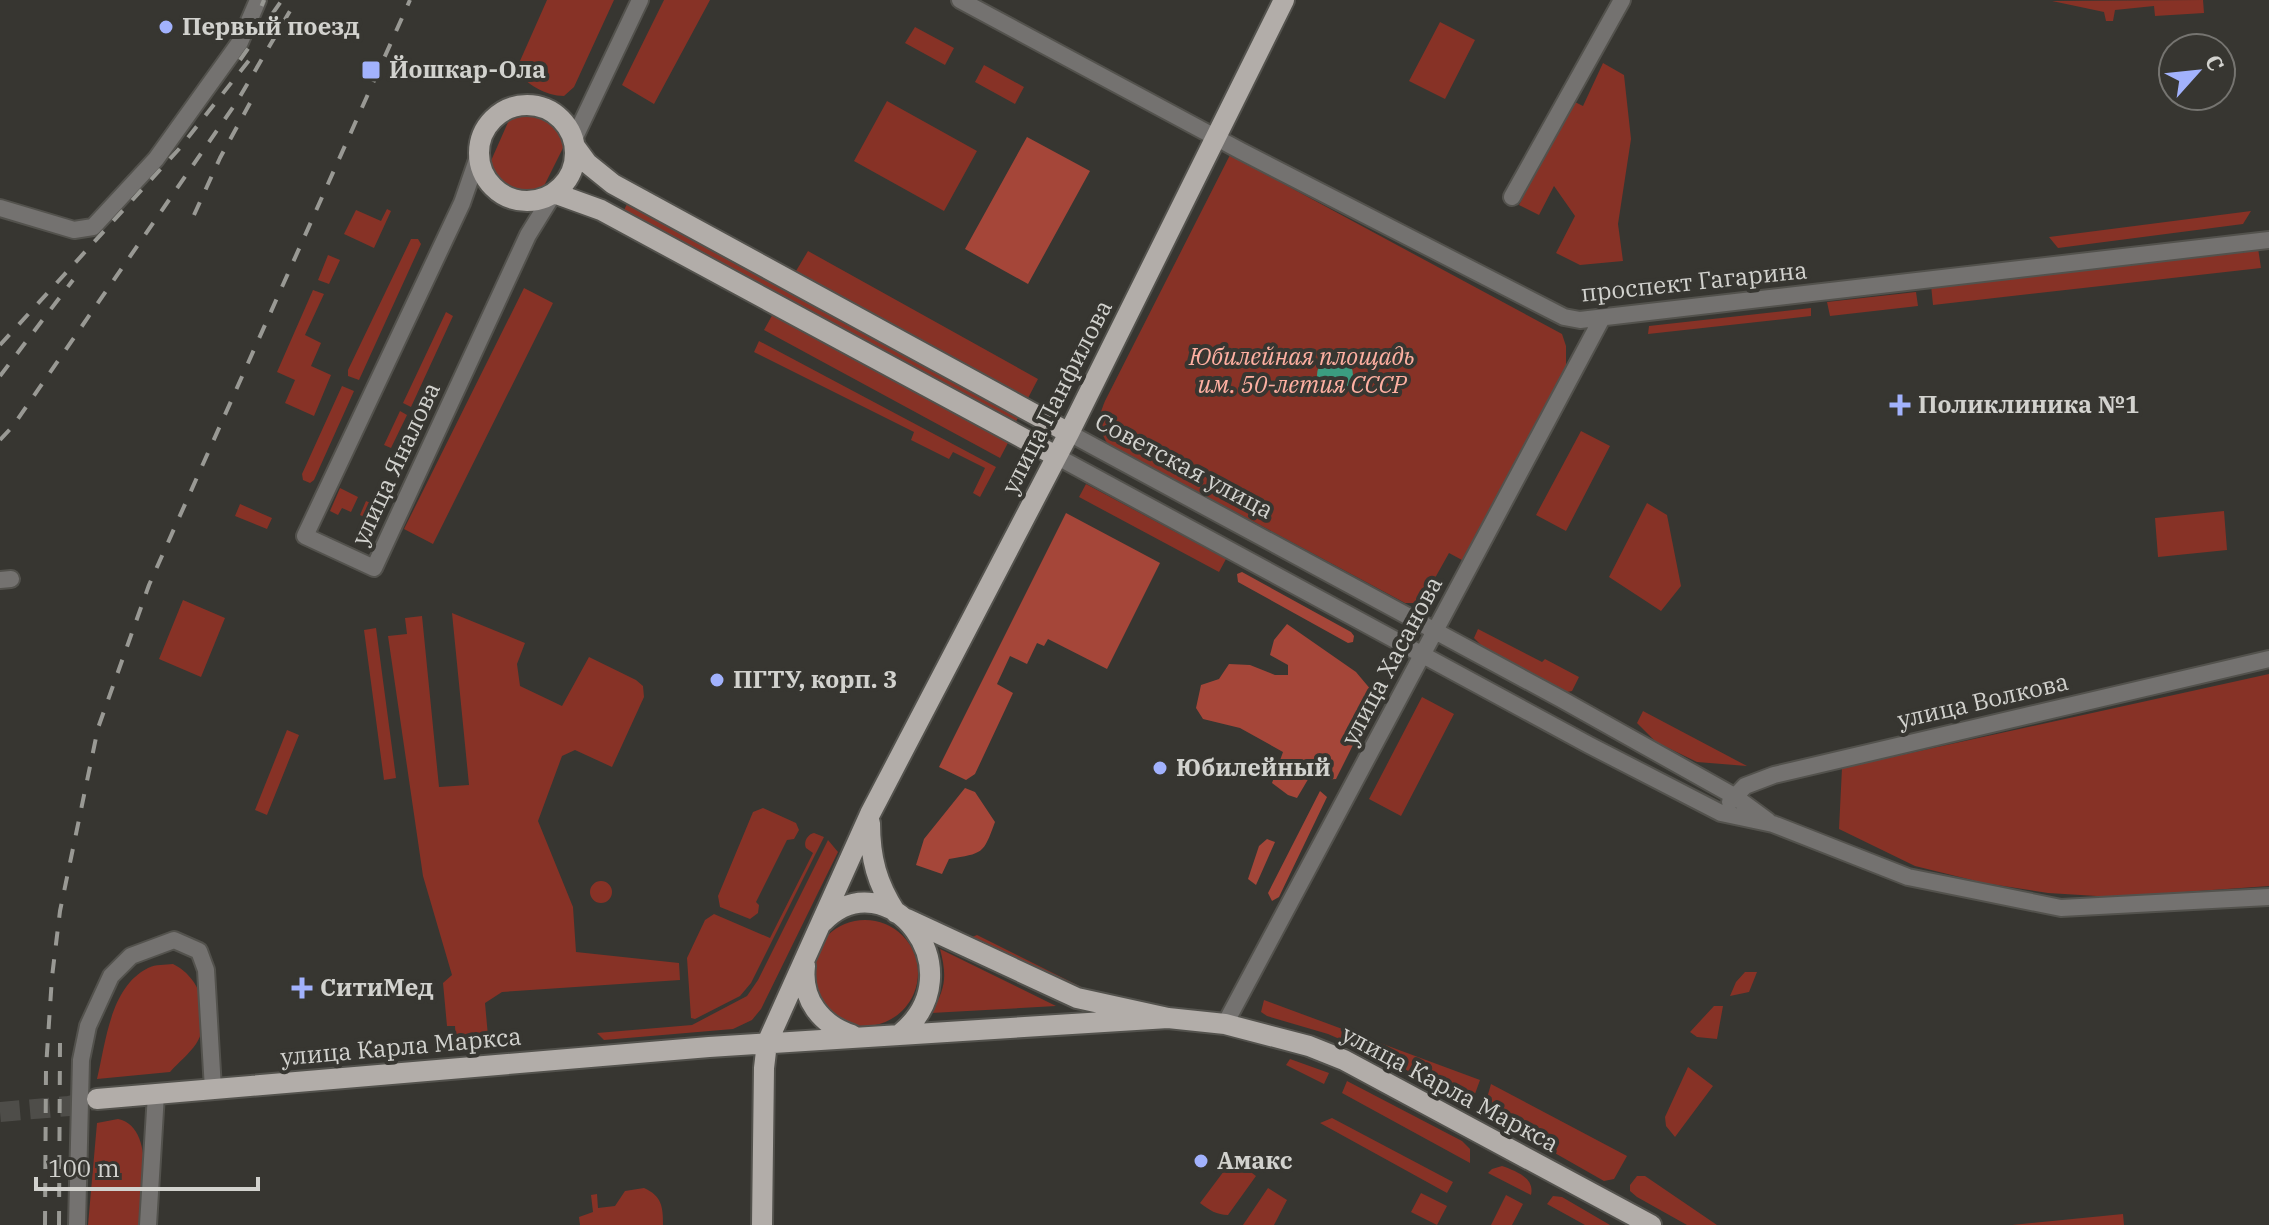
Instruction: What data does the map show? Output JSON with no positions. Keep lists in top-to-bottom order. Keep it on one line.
{"streets":{"main road":["улица Панфилова","Советская улица","улица Карла Маркса"],"street":["проспект Гагарина","улица Яналова","улица Хасанова","улица Волкова"]},"crossings":[["проспект Гагарина","улица Панфилова"],["проспект Гагарина","улица Хасанова"],["улица Панфилова","Советская улица"],["улица Панфилова","улица Карла Маркса"],["улица Яналова","Советская улица"],["Советская улица","улица Хасанова"],["Советская улица","улица Волкова"],["улица Хасанова","улица Карла Маркса"]],"parks":["Юбилейная площадь им. 50-летия СССР"],"places":{"other":["Первый поезд","ПГТУ, корп. 3","Юбилейный","Амакс"],"transit":["Йошкар-Ола"],"health":["Поликлиника №1","СитиМед"]},"scale_bar":"100 m","north":"top right"}
